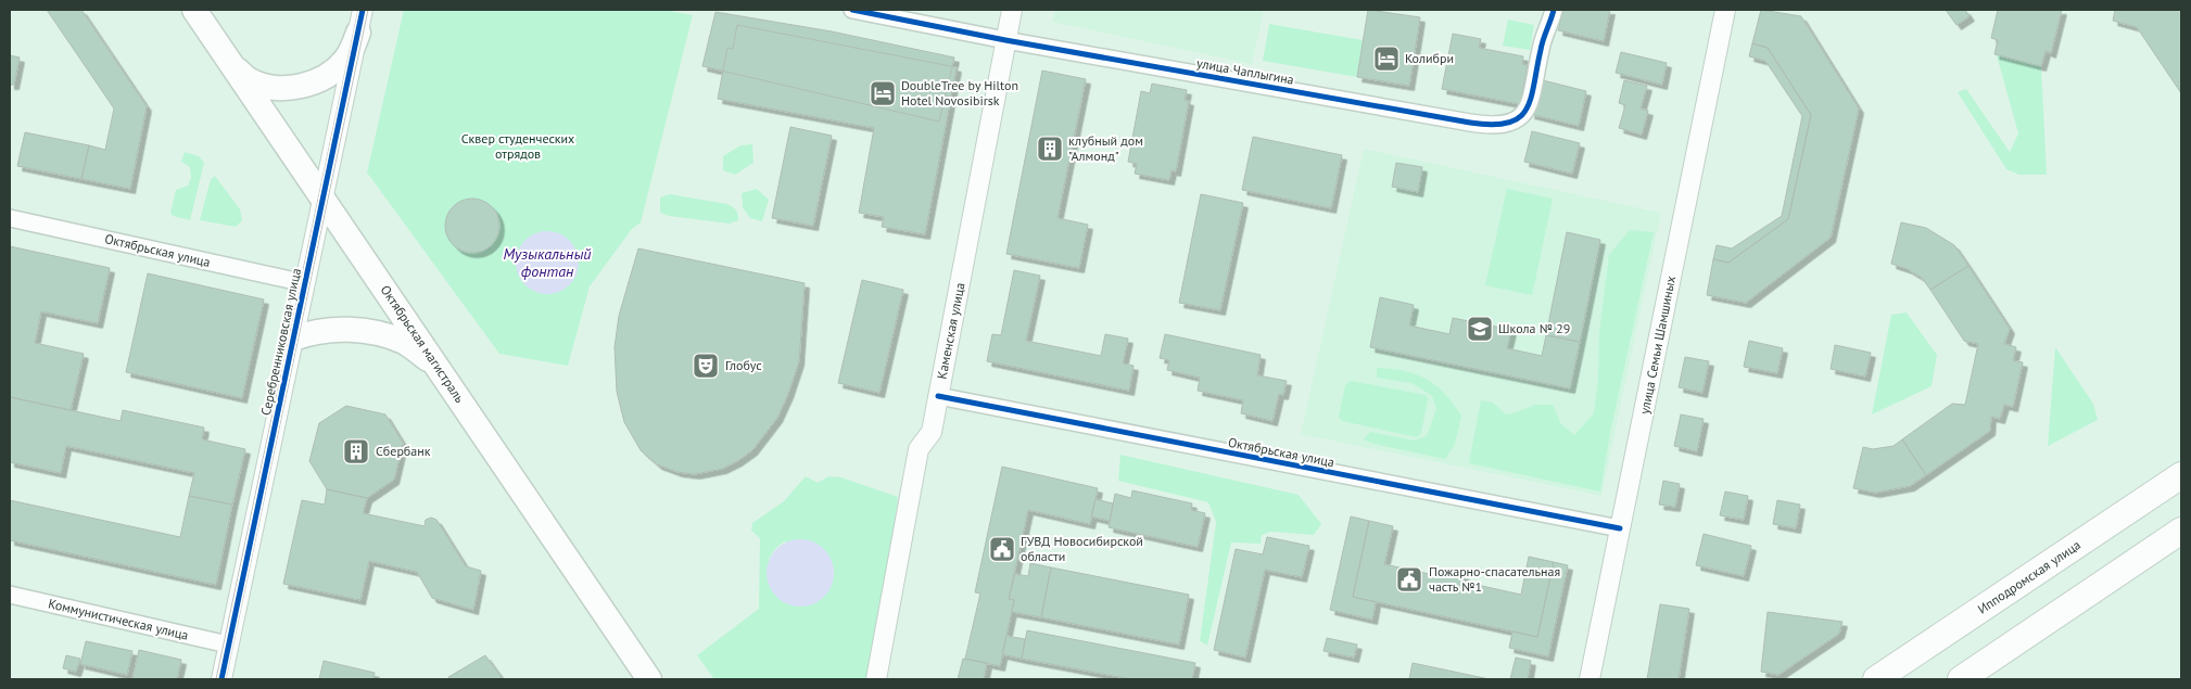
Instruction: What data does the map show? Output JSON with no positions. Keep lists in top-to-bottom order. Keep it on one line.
{"streets":{"highway":["Ипподромская улица"],"main road":["Октябрьская магистраль"],"street":["улица Чаплыгина","Октябрьская улица","Каменская улица","Серебренниковская улица","улица Семьи Шамшиных","Коммунистическая улица"]},"crossings":[["улица Чаплыгина","Каменская улица"],["Октябрьская улица","Каменская улица"],["Октябрьская улица","Серебренниковская улица"],["Октябрьская улица","улица Семьи Шамшиных"],["Серебренниковская улица","Октябрьская магистраль"],["Серебренниковская улица","Коммунистическая улица"]],"water":["Музыкальный фонтан"],"parks":["Сквер студенческих отрядов"],"places":{"hotel":["Колибри","DoubleTree by Hilton Hotel Novosibirsk"],"building":["клубный дом \"Алмонд\"","Сбербанк"],"school or university":["Школа № 29"],"theatre":["Глобус"],"public building":["ГУВД Новосибирской области","Пожарно-спасательная часть №1"]}}
